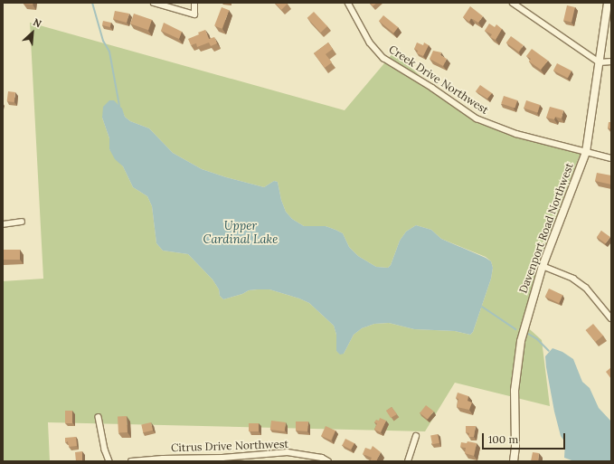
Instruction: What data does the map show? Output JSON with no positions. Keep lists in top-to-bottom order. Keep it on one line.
{"streets":{"street":["Creek Drive Northwest","Davenport Road Northwest","Citrus Drive Northwest"]},"crossings":[["Creek Drive Northwest","Davenport Road Northwest"]],"water":["Upper Cardinal Lake"],"scale_bar":"100 m","north":"top right"}
